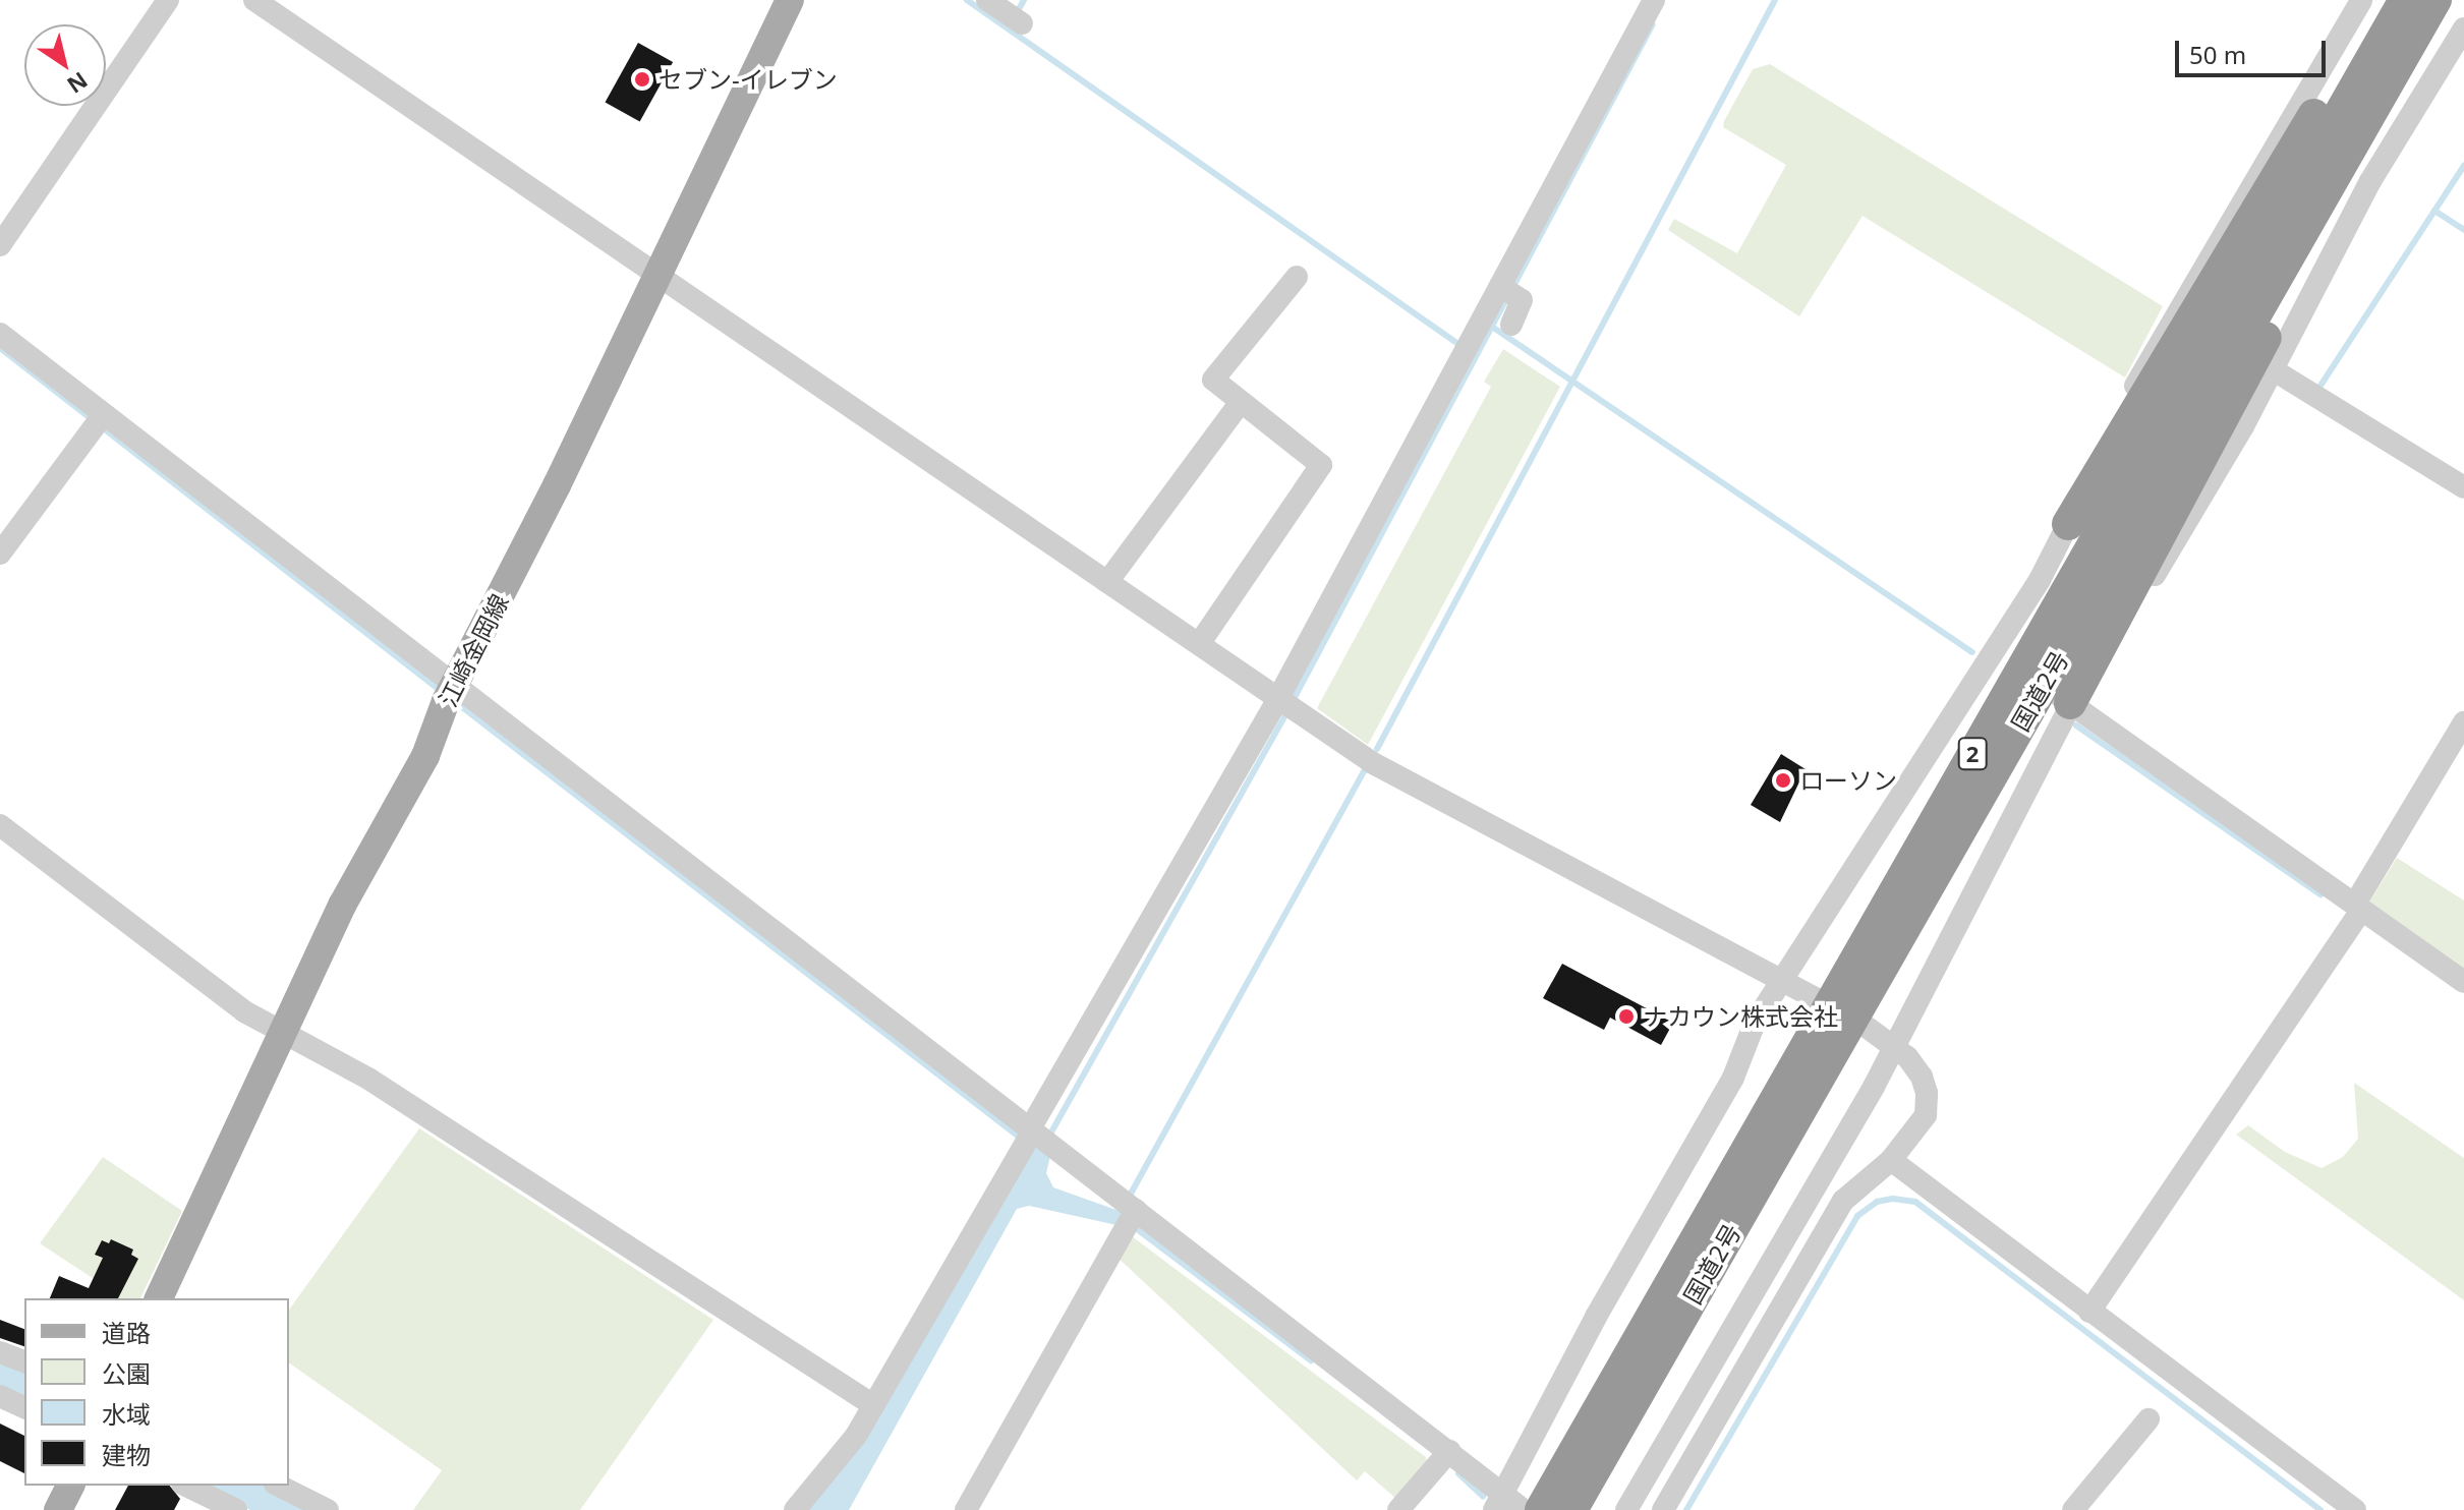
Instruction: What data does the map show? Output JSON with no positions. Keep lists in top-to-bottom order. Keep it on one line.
{"streets":{"highway":["国道2号","2"],"main road":["江崎金岡線"]},"places":["セブン-イレブン","ローソン","ナカウン株式会社"],"legend":["道路","公園","水域","建物"],"scale_bar":"50 m","north":"bottom right"}
